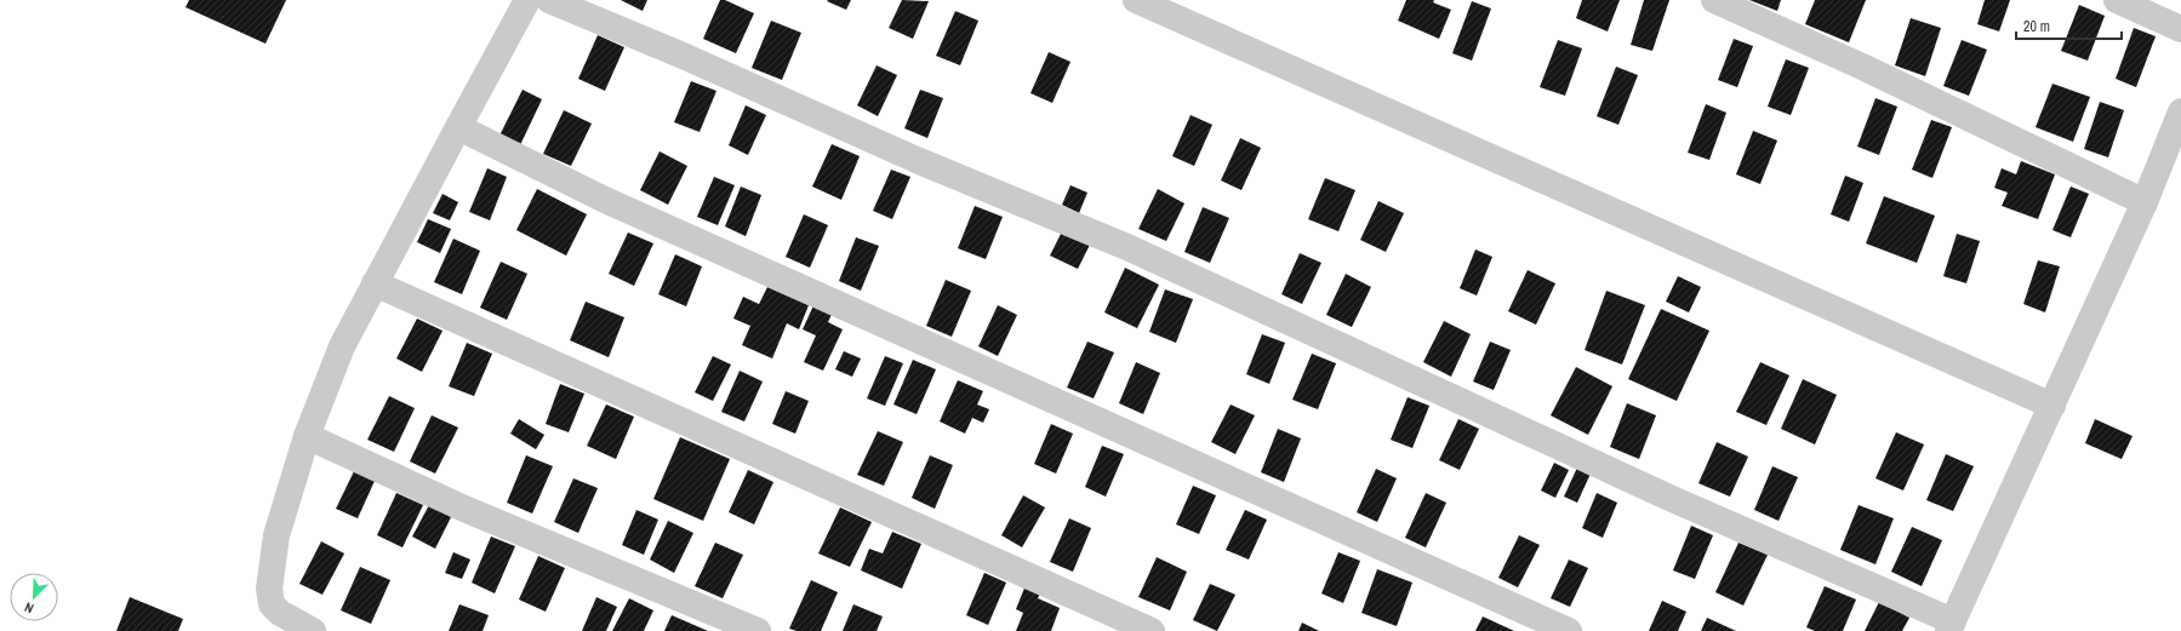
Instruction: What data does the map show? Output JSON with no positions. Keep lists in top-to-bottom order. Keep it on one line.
{"scale_bar":"20 m","north":"bottom left"}
